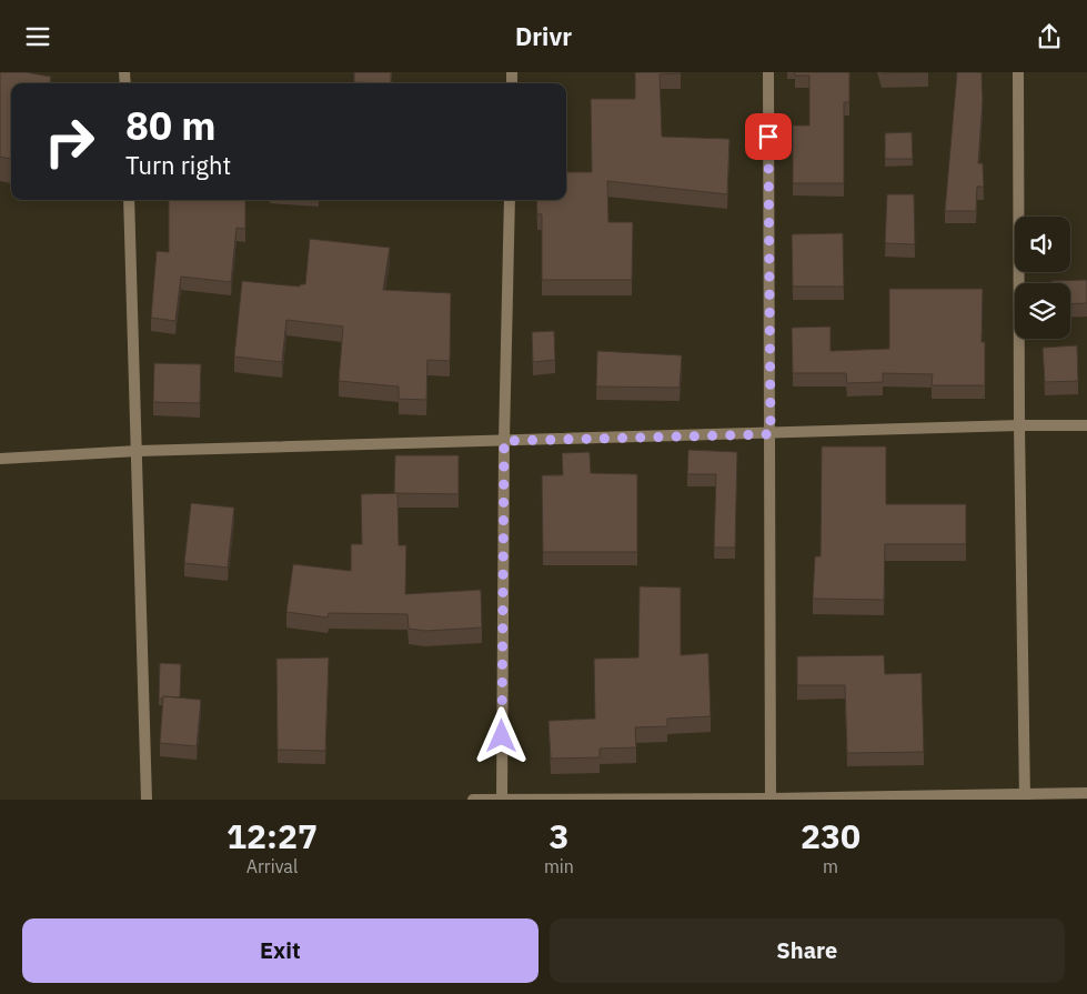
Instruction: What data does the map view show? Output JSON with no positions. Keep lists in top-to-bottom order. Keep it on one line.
{"page":{"header":"Drivr","turn":["80 m","Turn right"],"eta":["12:27","Arrival","3","min","230","m"],"buttons":["Exit","Share"]}}
